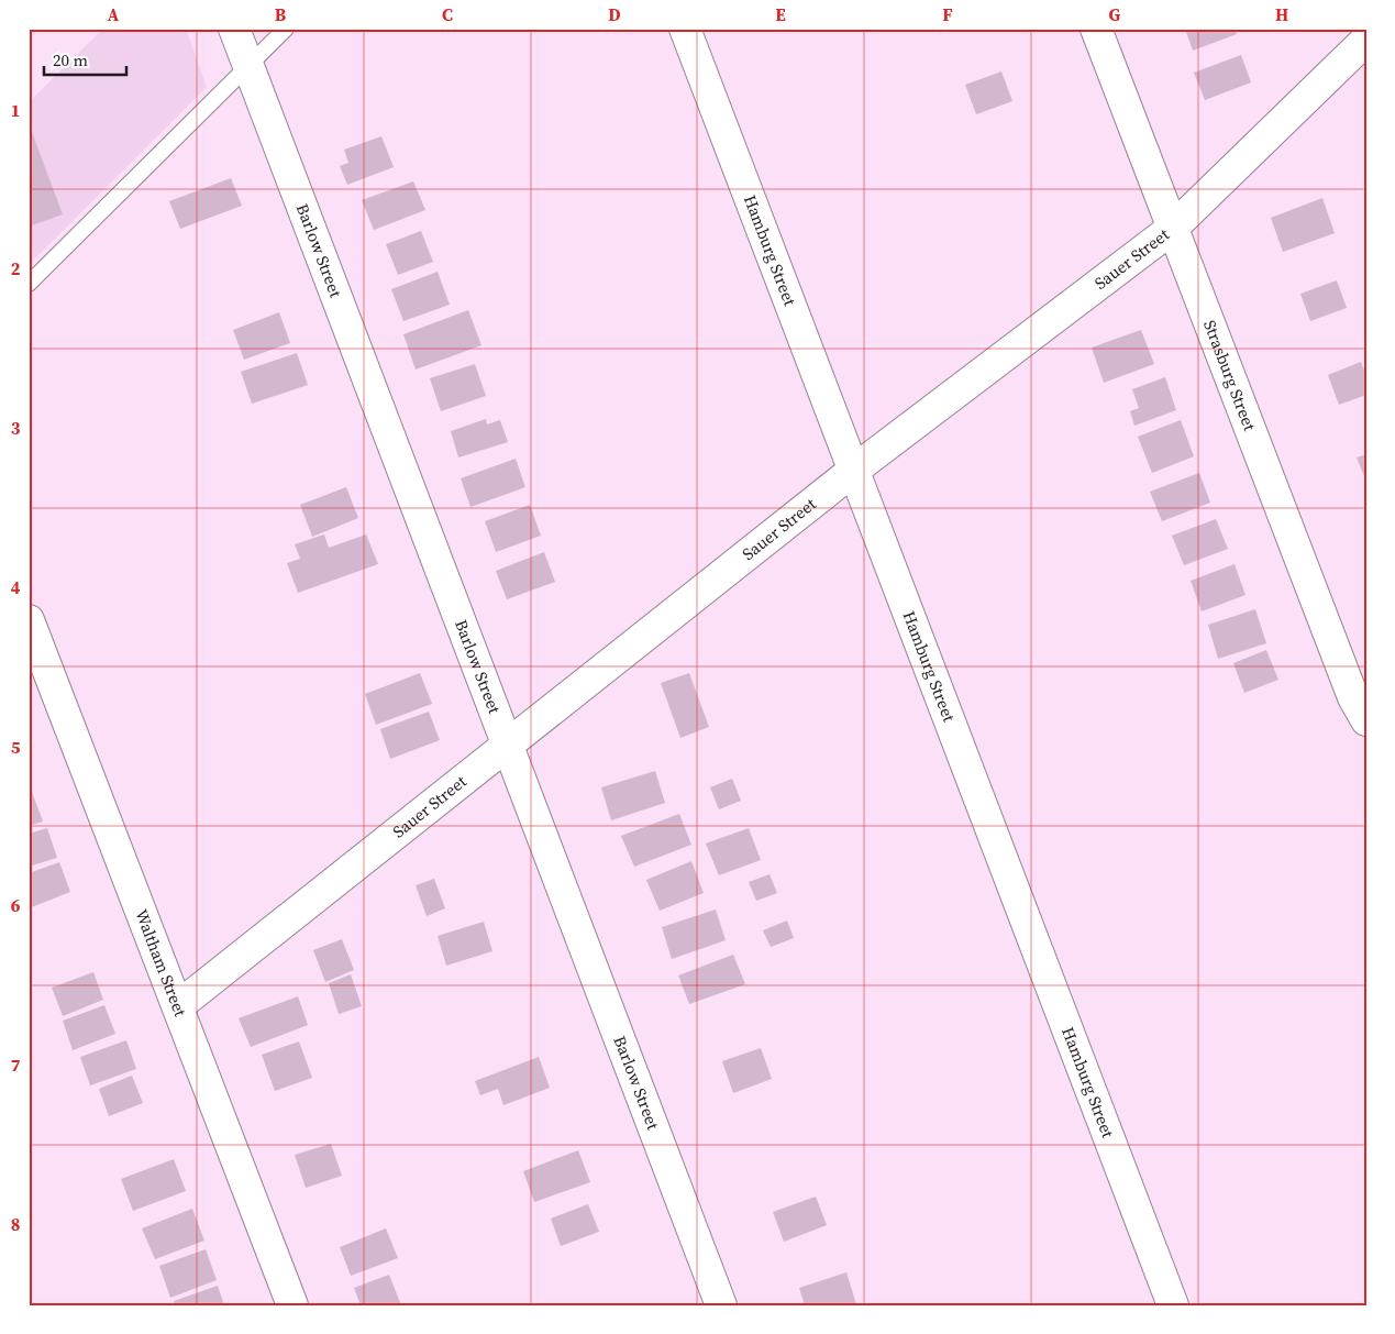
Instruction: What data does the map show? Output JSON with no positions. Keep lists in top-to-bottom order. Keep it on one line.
{"streets":{"street":["Barlow Street","Hamburg Street","Sauer Street","Strasburg Street","Waltham Street"]},"crossings":[["Barlow Street","Sauer Street"],["Hamburg Street","Sauer Street"],["Sauer Street","Strasburg Street"],["Sauer Street","Waltham Street"]],"scale_bar":"20 m","grid":{"columns":["A","B","C","D","E","F","G","H"],"rows":["1","2","3","4","5","6","7","8"]}}
